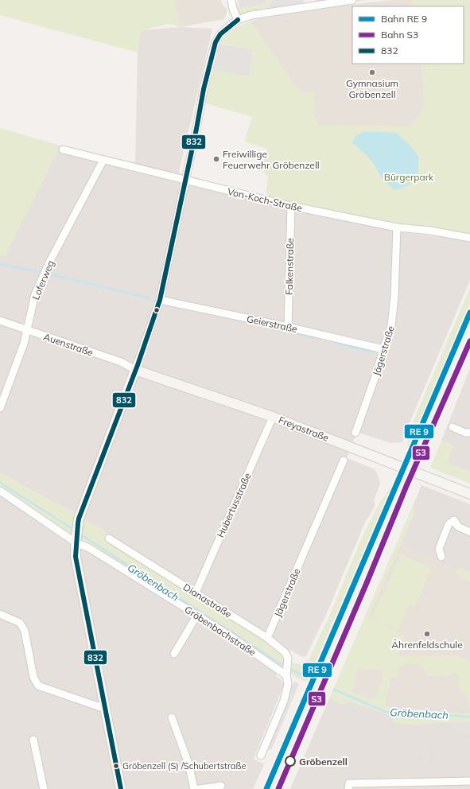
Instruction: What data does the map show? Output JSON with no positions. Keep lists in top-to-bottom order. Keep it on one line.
{"streets":{"street":["Von-Koch-Straße","Falkenstraße","Loferweg","Geierstraße","Auenstraße","Jägerstraße","Freyastraße","Hubertusstraße","Dianastraße","Gröbenbachstraße"]},"crossings":[["Von-Koch-Straße","Falkenstraße"],["Von-Koch-Straße","Loferweg"],["Von-Koch-Straße","Jägerstraße"],["Falkenstraße","Geierstraße"],["Loferweg","Auenstraße"],["Geierstraße","Jägerstraße"],["Auenstraße","Freyastraße"],["Jägerstraße","Dianastraße"],["Freyastraße","Hubertusstraße"],["Hubertusstraße","Dianastraße"],["Dianastraße","Gröbenbachstraße"]],"water":["Gröbenbach"],"parks":["Bürgerpark"],"places":["Gymnasium Gröbenzell","Freiwillige Feuerwehr Gröbenzell","Ährenfeldschule","Gröbenzell","Gröbenzell (S) /Schubertstraße"],"lines":["transit line 832","rail line S3"],"legend":["Bahn RE 9","Bahn S3","832"]}
